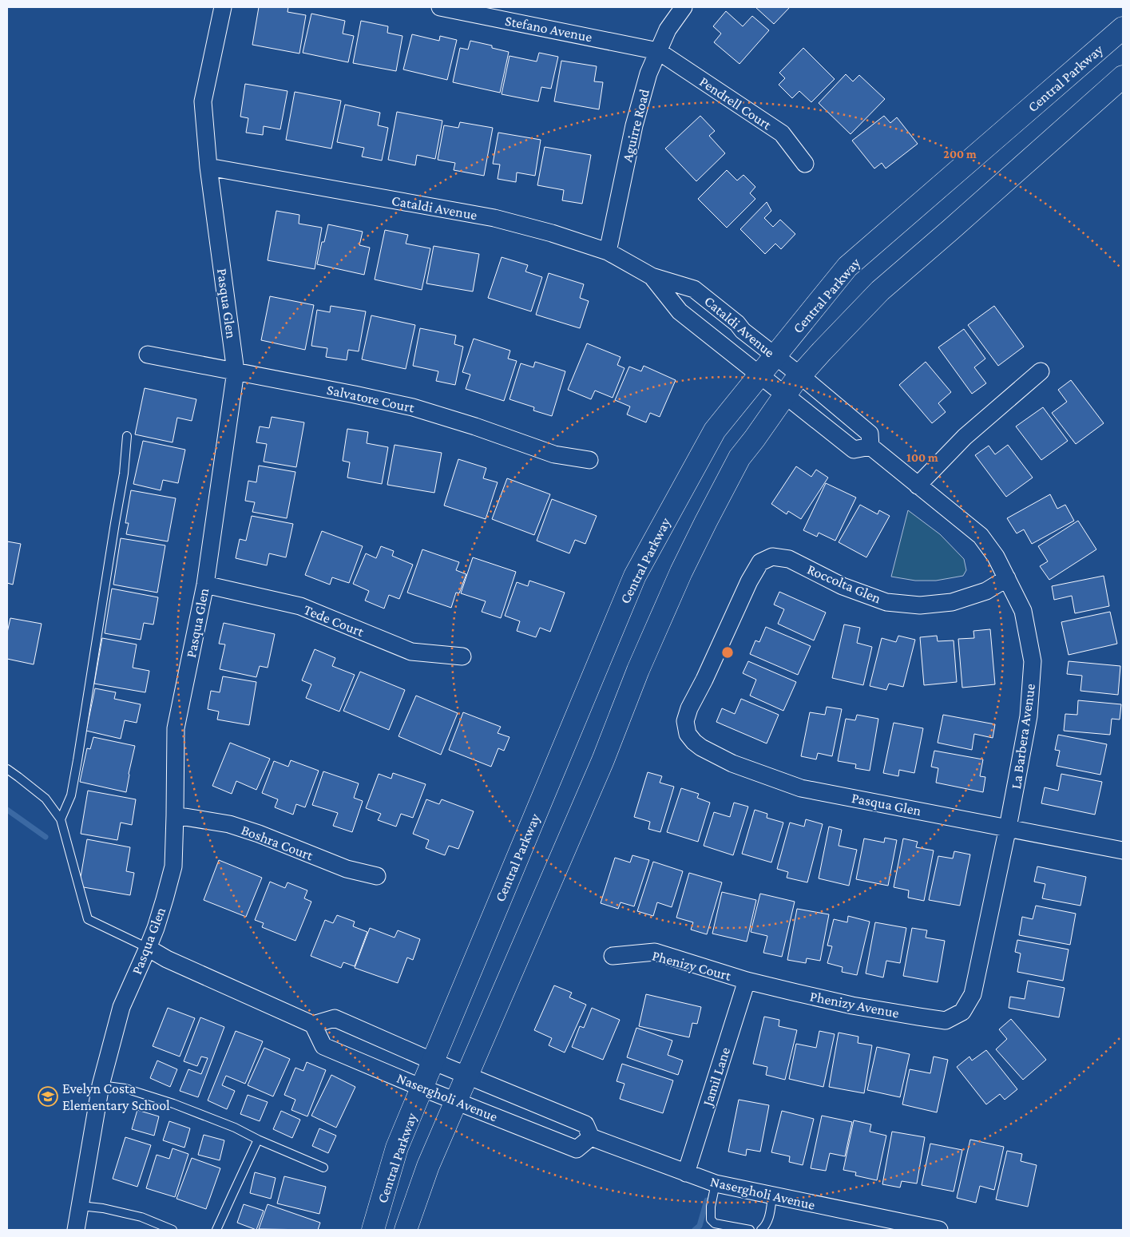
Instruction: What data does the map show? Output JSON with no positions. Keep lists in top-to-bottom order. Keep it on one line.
{"streets":{"main road":["Central Parkway"],"street":["Stefano Avenue","Pendrell Court","Aguirre Road","Cataldi Avenue","Pasqua Glen","Salvatore Court","Roccolta Glen","Tede Court","La Barbera Avenue","Boshra Court","Phenizy Court","Phenizy Avenue","Jamil Lane","Nasergholi Avenue"]},"crossings":[["Stefano Avenue","Pendrell Court"],["Stefano Avenue","Aguirre Road"],["Central Parkway","Cataldi Avenue"],["Central Parkway","Nasergholi Avenue"],["Pendrell Court","Aguirre Road"],["Aguirre Road","Cataldi Avenue"],["Cataldi Avenue","Pasqua Glen"],["Pasqua Glen","Salvatore Court"],["Pasqua Glen","Roccolta Glen"],["Pasqua Glen","Tede Court"],["Pasqua Glen","La Barbera Avenue"],["Pasqua Glen","Boshra Court"],["Roccolta Glen","La Barbera Avenue"],["La Barbera Avenue","Phenizy Avenue"],["Phenizy Court","Phenizy Avenue"],["Phenizy Court","Jamil Lane"],["Phenizy Avenue","Jamil Lane"],["Jamil Lane","Nasergholi Avenue"]],"places":{"school or university":["Evelyn Costa Elementary School"]},"rings":["200 m","100 m"]}
